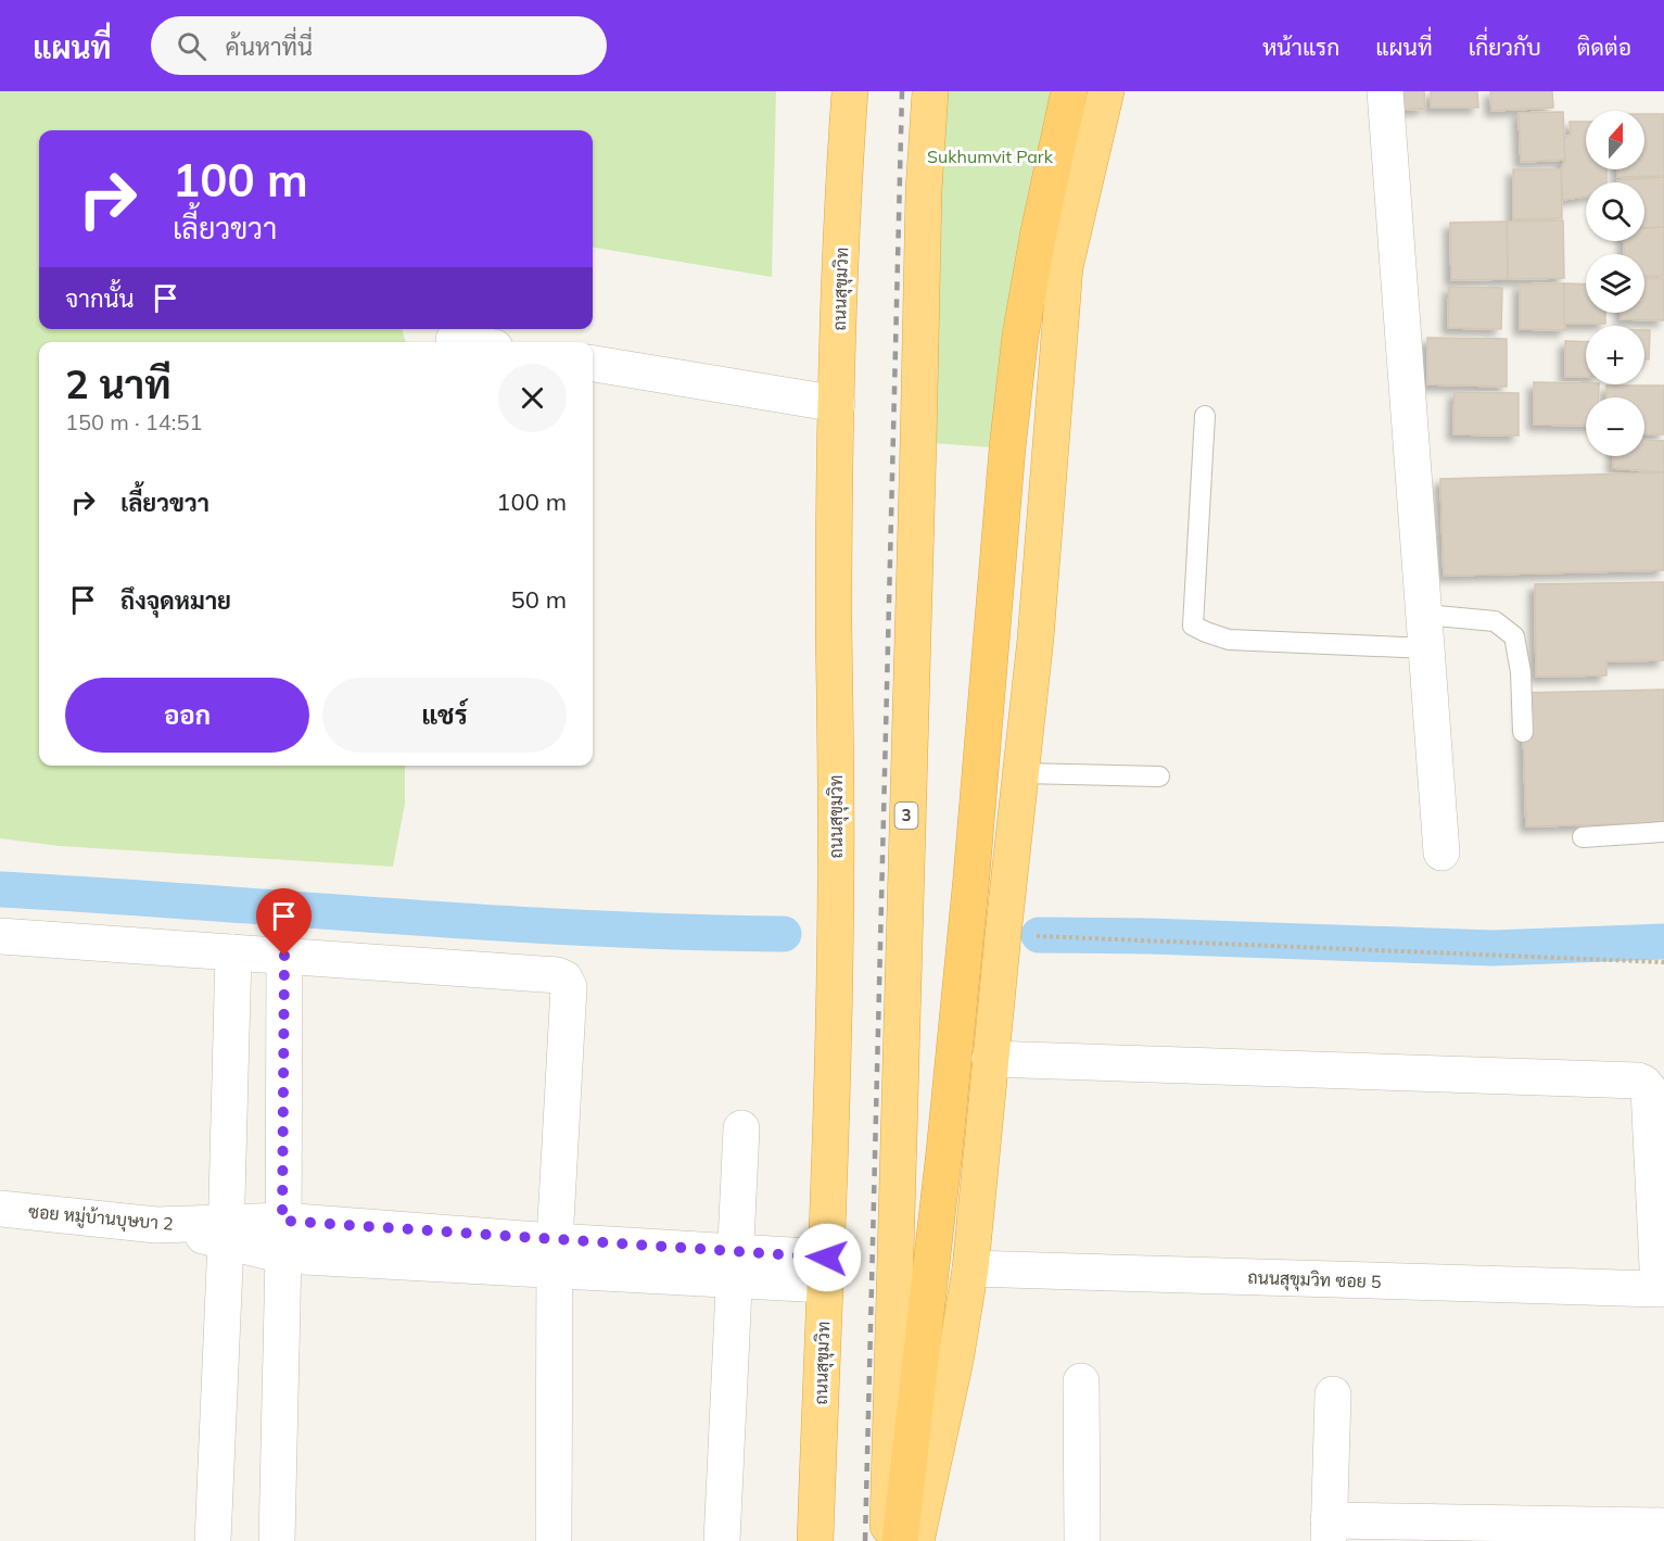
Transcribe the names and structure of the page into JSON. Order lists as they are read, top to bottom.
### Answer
{
  "streets": {
    "highway": ["ถนนสุขุมวิท", "3"],
    "street": ["ซอย หมู่บ้านบุษบา 2", "ถนนสุขุมวิท ซอย 5"]
  },
  "crossings": [
    ["ถนนสุขุมวิท", "ซอย หมู่บ้านบุษบา 2"]
  ],
  "parks": ["Sukhumvit Park"],
  "north": "top",
  "page": {
    "header": "แผนที่",
    "search": "ค้นหาที่นี่",
    "nav": [
      "หน้าแรก",
      "แผนที่",
      "เกี่ยวกับ",
      "ติดต่อ"
    ],
    "map_buttons": ["+", "−"],
    "turn": ["100 m", "เลี้ยวขวา"],
    "then": "จากนั้น",
    "heading": ["2 นาที", "150 m · 14:51"],
    "list": [
      {
        "name": "เลี้ยวขวา",
        "value": "100 m"
      },
      {
        "name": "ถึงจุดหมาย",
        "value": "50 m"
      }
    ],
    "buttons": ["ออก", "แชร์"]
  }
}
